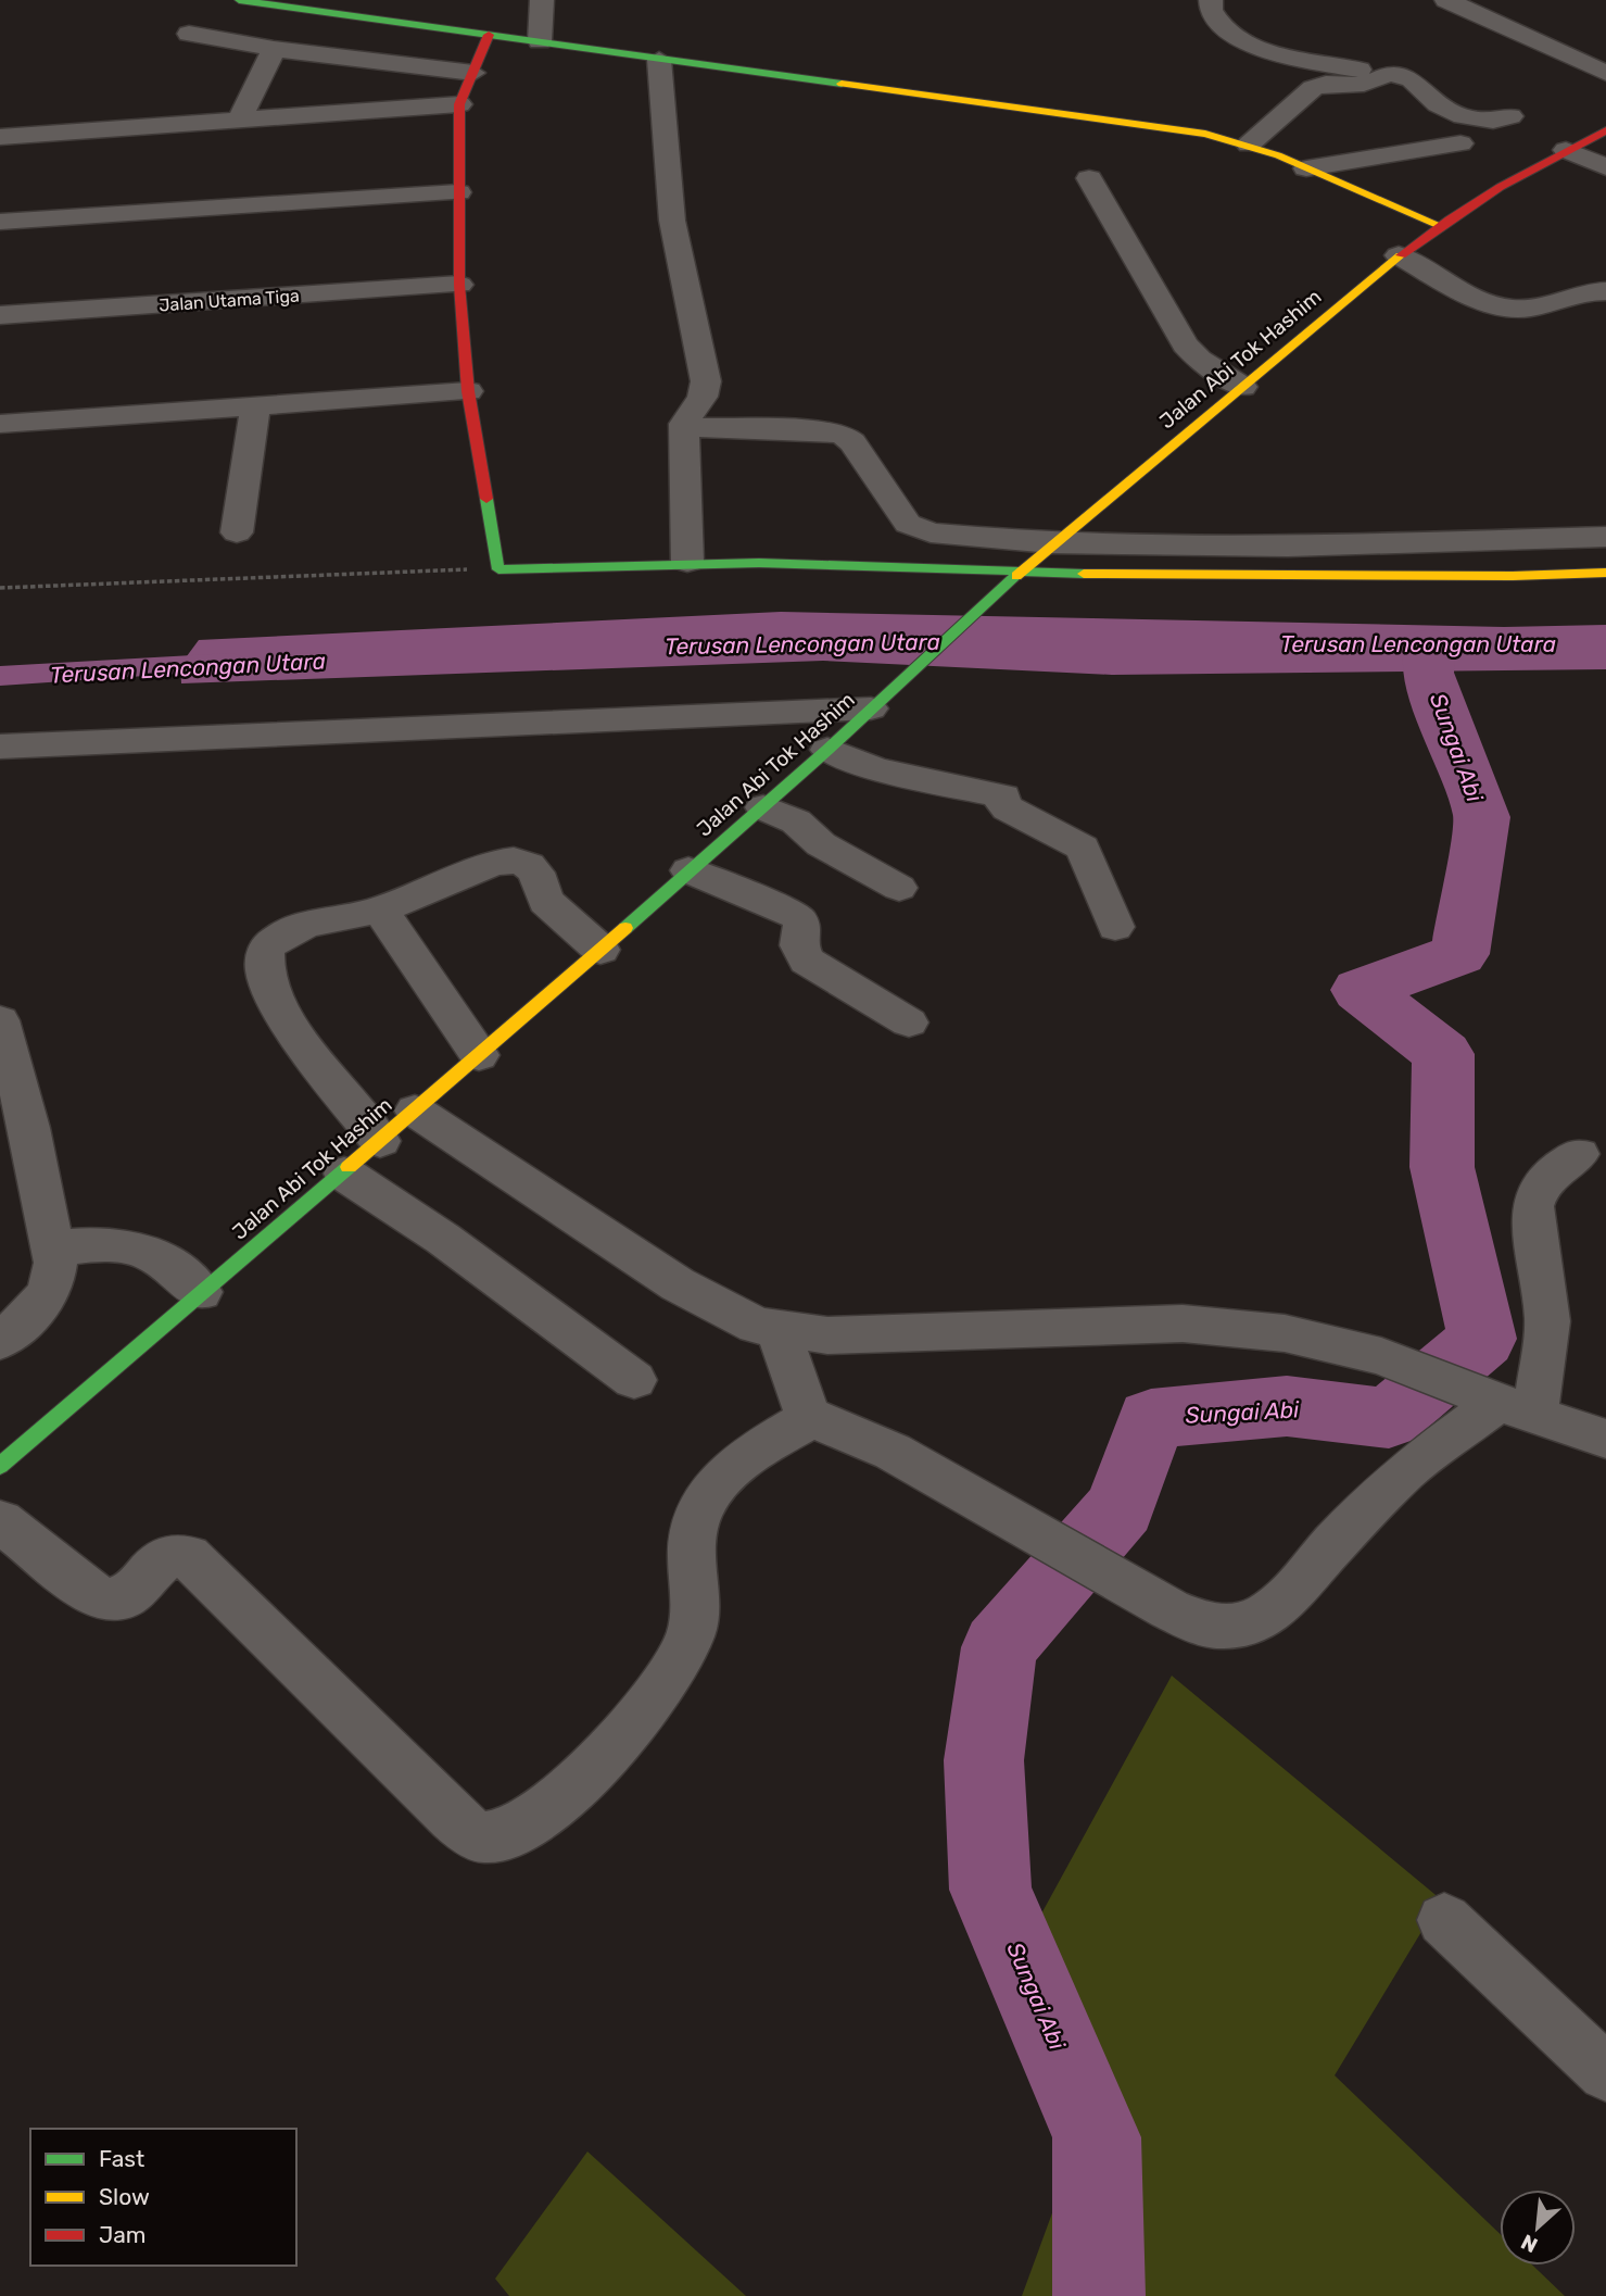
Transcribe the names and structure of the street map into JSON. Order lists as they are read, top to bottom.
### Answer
{
  "streets": {
    "street": ["Jalan Utama Tiga", "Jalan Abi Tok Hashim"]
  },
  "water": ["Terusan Lencongan Utara", "Sungai Abi"],
  "legend": ["Fast", "Slow", "Jam"],
  "north": "bottom left"
}
